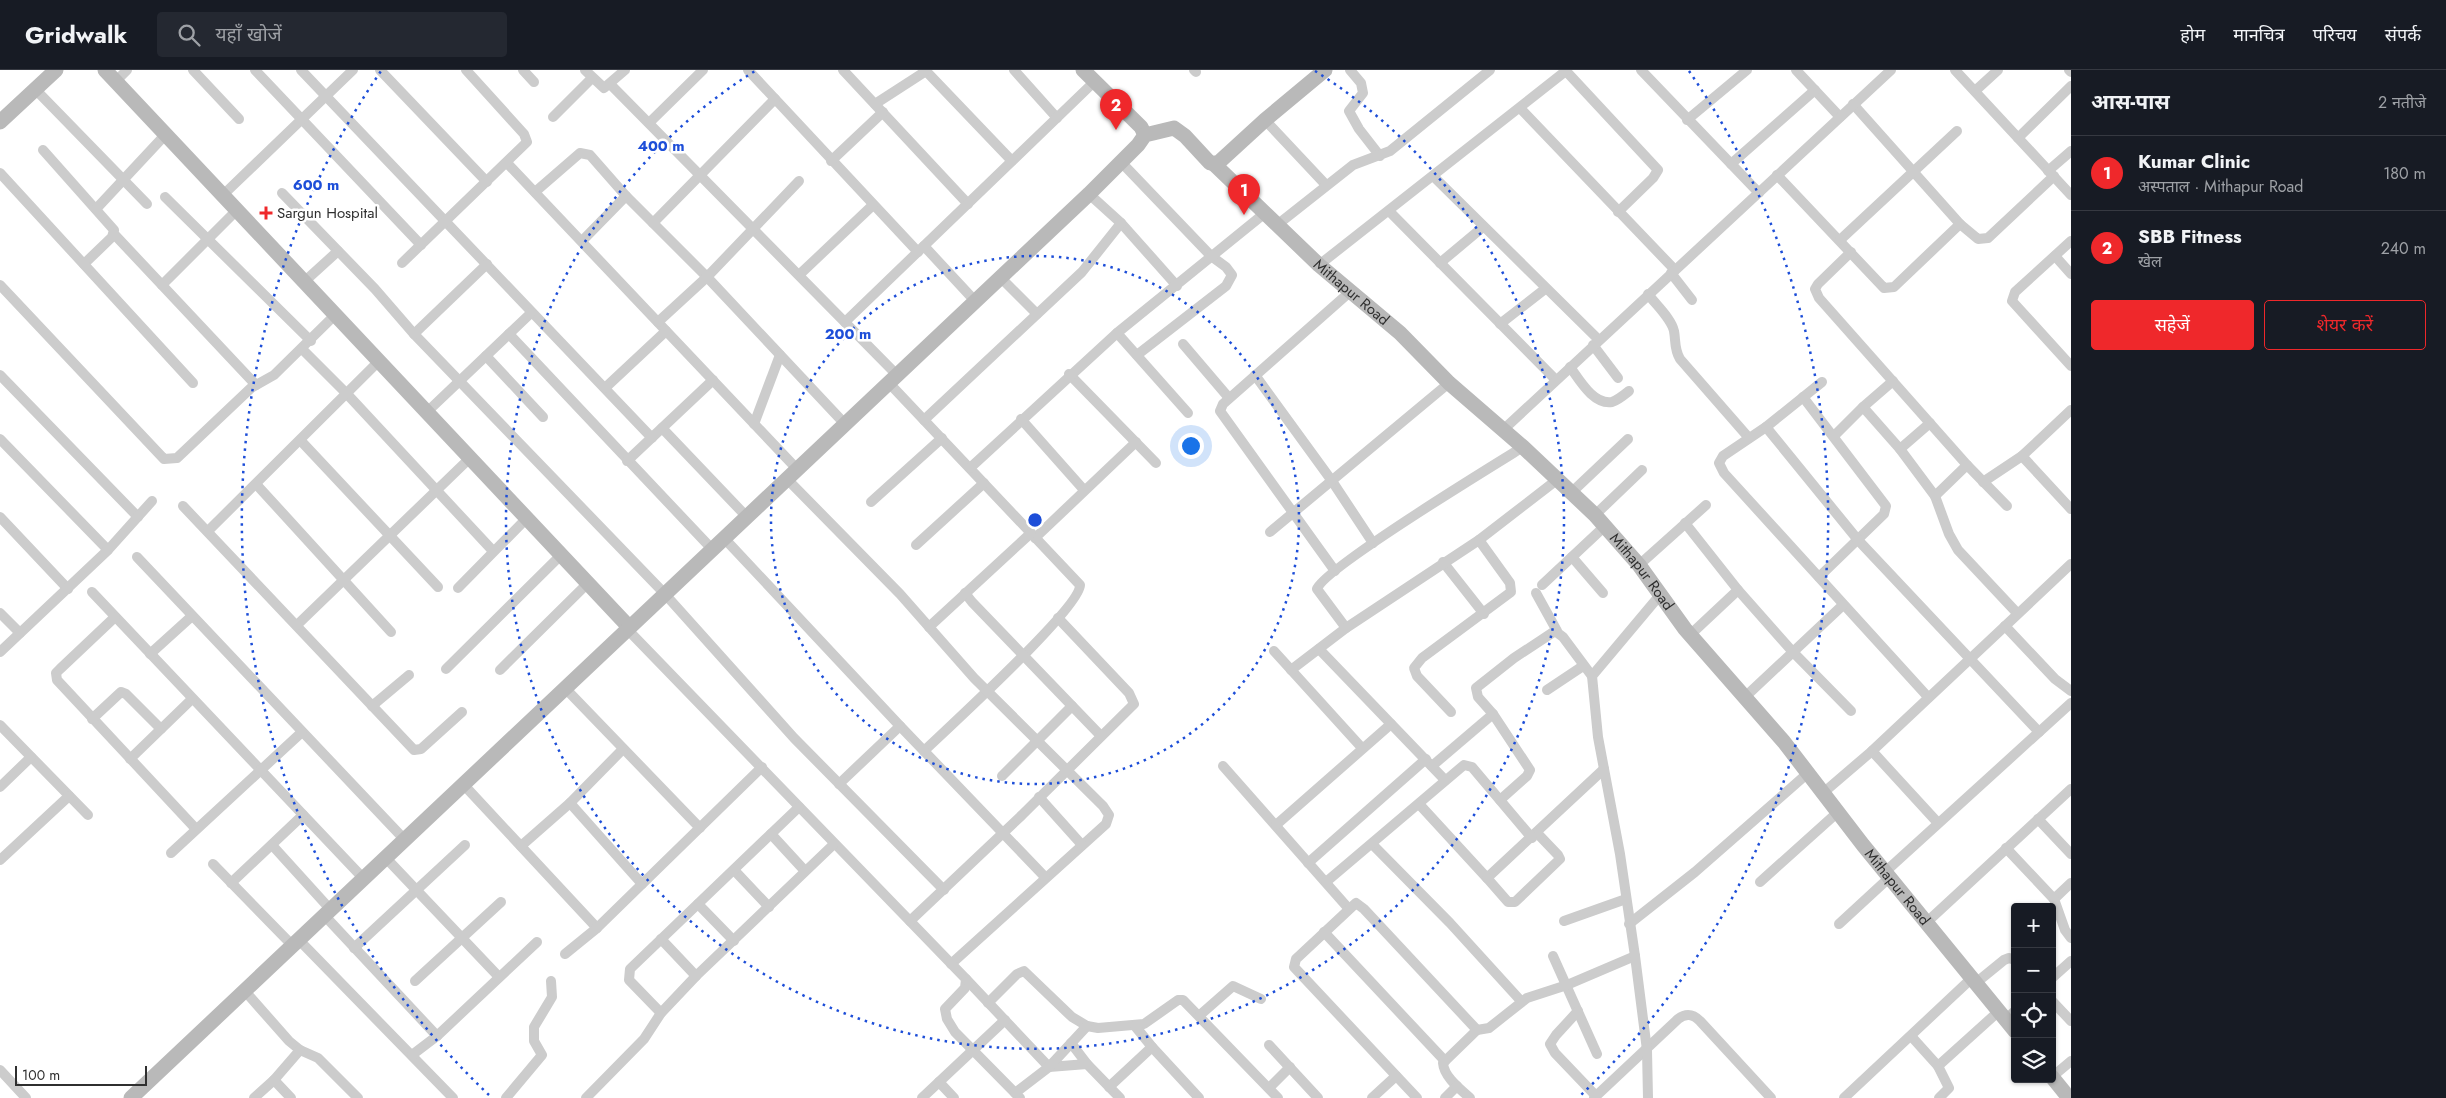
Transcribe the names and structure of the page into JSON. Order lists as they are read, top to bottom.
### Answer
{
  "streets": {
    "street": ["Mithapur Road"]
  },
  "places": {
    "health": ["Sargun Hospital"]
  },
  "scale_bar": "100 m",
  "page": {
    "header": "Gridwalk",
    "search": "यहाँ खोजें",
    "nav": [
      "होम",
      "मानचित्र",
      "परिचय",
      "संपर्क"
    ],
    "heading": ["आस-पास", "2 नतीजे"],
    "pins": ["2", "1"],
    "list": [
      {
        "mark": "1",
        "name": "Kumar Clinic",
        "note": "अस्पताल · Mithapur Road",
        "value": "180 m"
      },
      {
        "mark": "2",
        "name": "SBB Fitness",
        "note": "खेल",
        "value": "240 m"
      }
    ],
    "buttons": ["सहेजें", "शेयर करें"],
    "map_buttons": ["+", "−"],
    "scale": "100 m"
  },
  "rings": ["400 m", "600 m", "200 m"]
}
